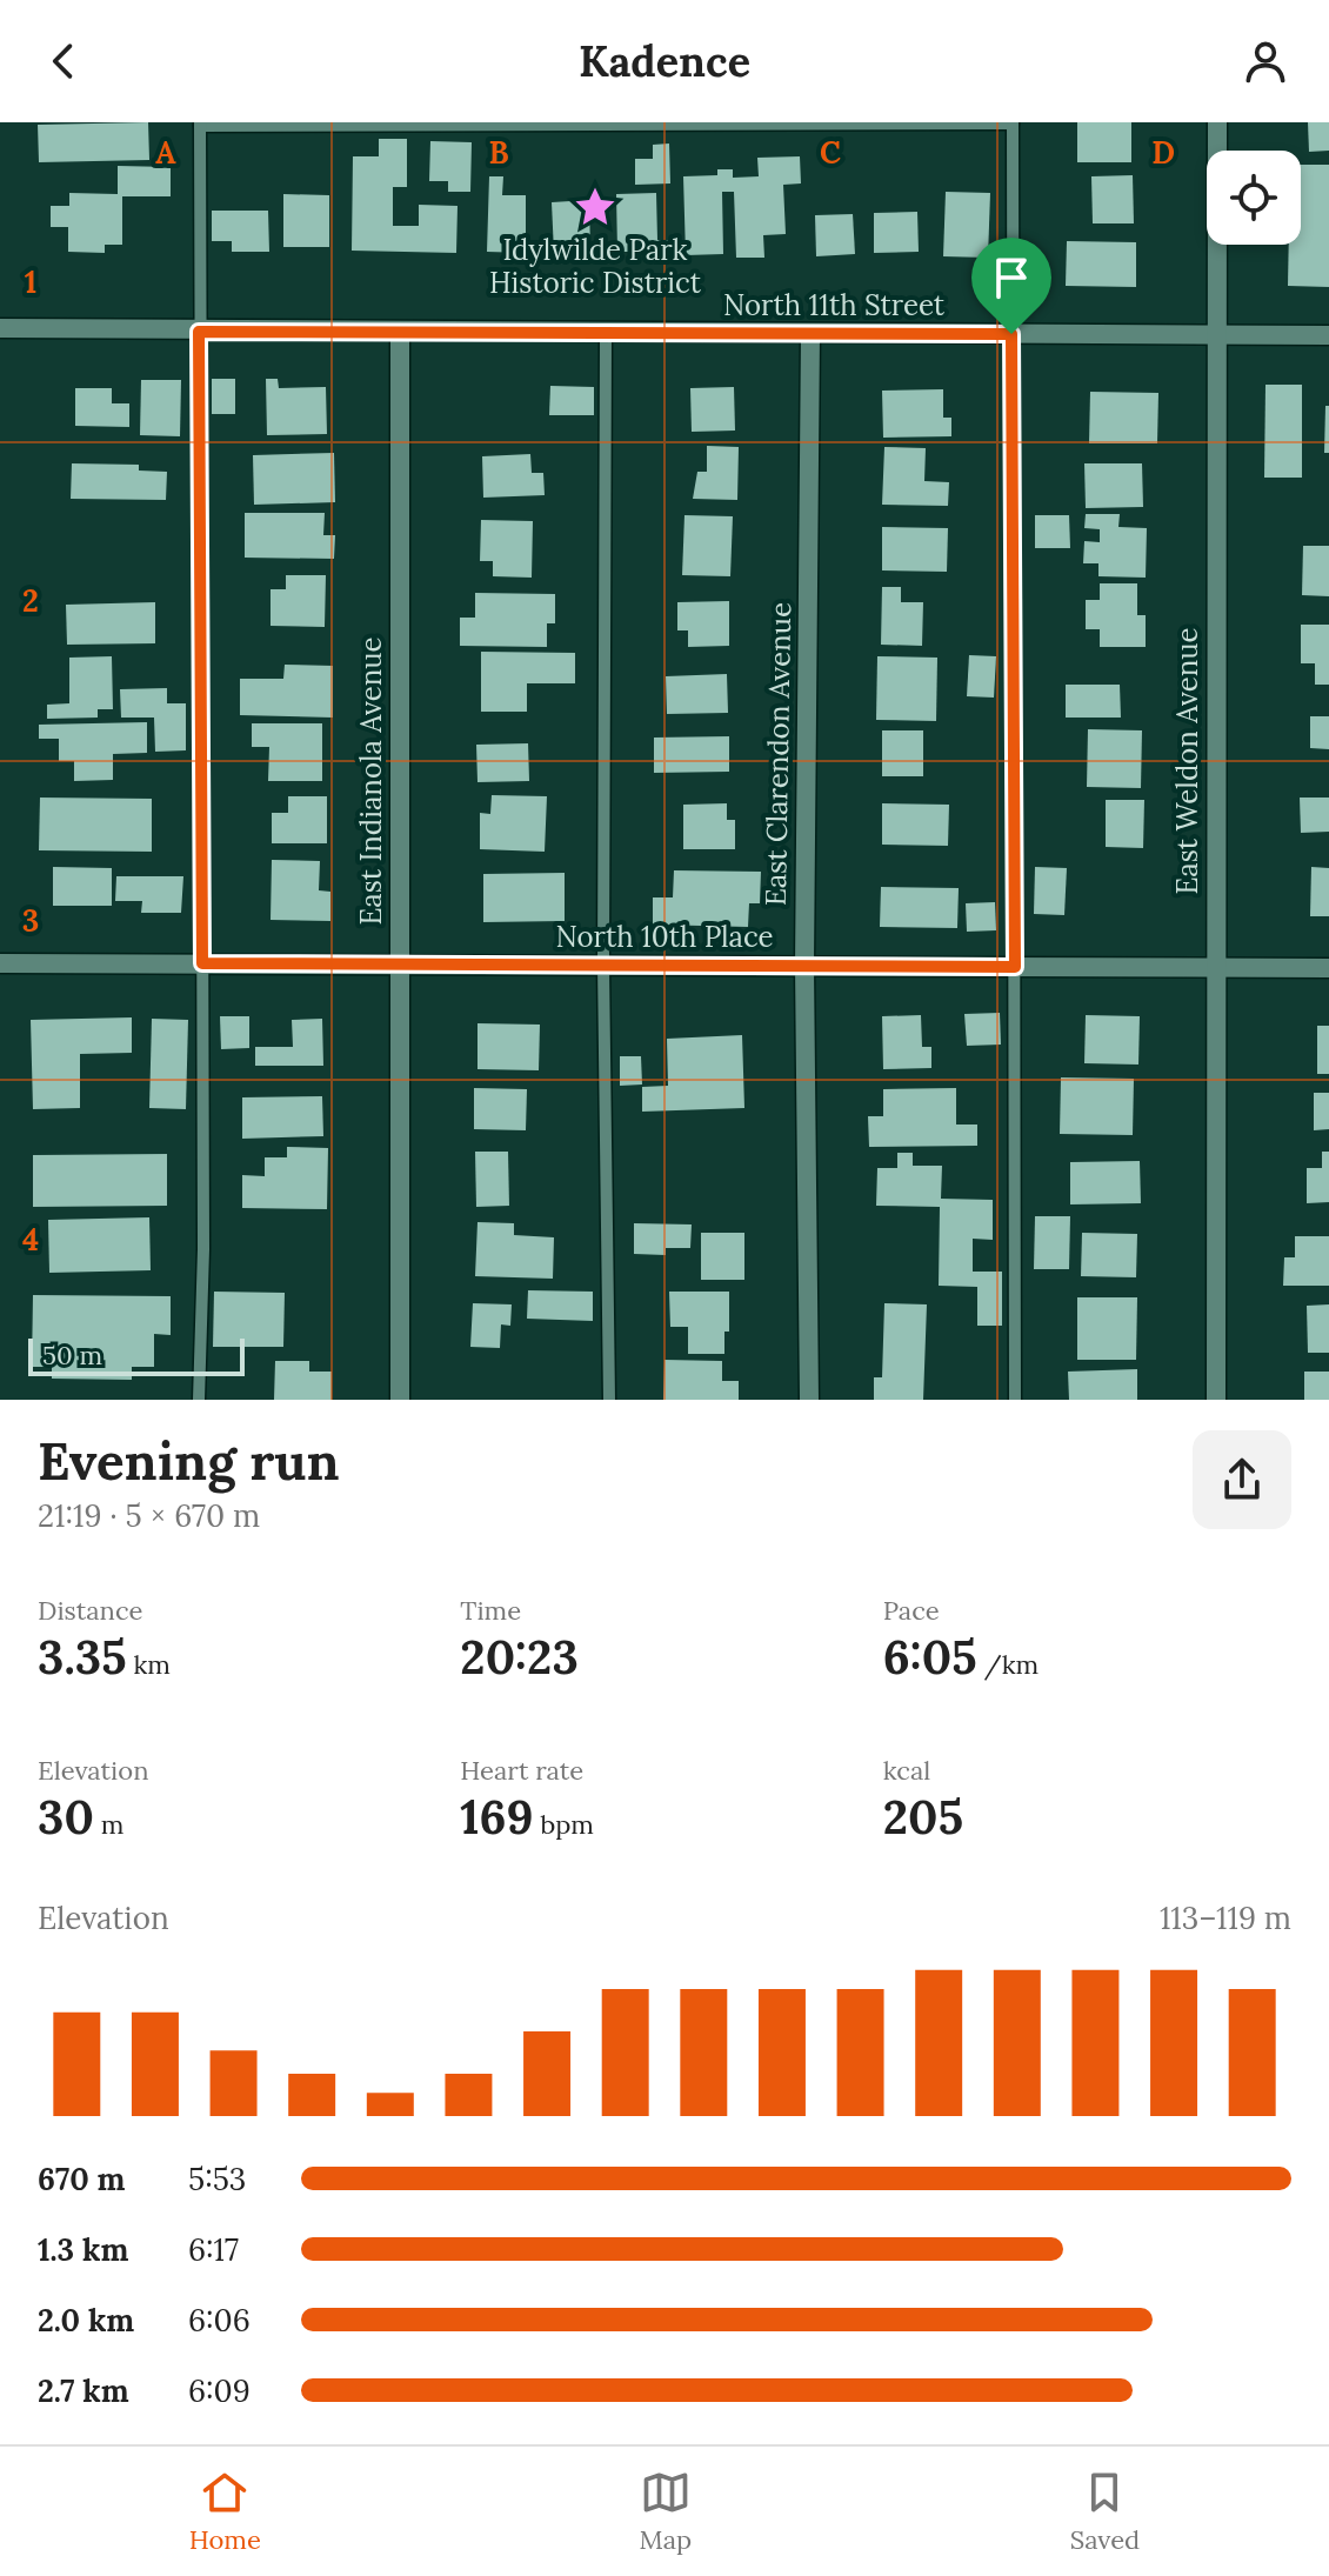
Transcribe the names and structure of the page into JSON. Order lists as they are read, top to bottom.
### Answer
{
  "streets": {
    "street": [
      "North 11th Street",
      "East Clarendon Avenue",
      "East Weldon Avenue",
      "East Indianola Avenue",
      "North 10th Place"
    ]
  },
  "crossings": [
    ["North 11th Street", "East Clarendon Avenue"],
    ["North 11th Street", "East Weldon Avenue"],
    ["North 11th Street", "East Indianola Avenue"],
    ["East Clarendon Avenue", "North 10th Place"],
    ["East Weldon Avenue", "North 10th Place"],
    ["East Indianola Avenue", "North 10th Place"]
  ],
  "places": {
    "place": ["Idylwilde Park Historic District"]
  },
  "scale_bar": "50 m",
  "page": {
    "header": "Kadence",
    "scale": "50 m",
    "heading": ["Evening run", "21:19 · 5 × 670 m"],
    "stats": [
      ["Distance", "3.35 km"],
      ["Time", "20:23"],
      ["Pace", "6:05 /km"],
      ["Elevation", "30 m"],
      ["Heart rate", "169 bpm"],
      ["kcal", "205"]
    ],
    "chart": ["Elevation", "113–119 m"],
    "list": [
      {
        "name": "670 m",
        "note": "5:53"
      },
      {
        "name": "1.3 km",
        "note": "6:17"
      },
      {
        "name": "2.0 km",
        "note": "6:06"
      },
      {
        "name": "2.7 km",
        "note": "6:09"
      }
    ],
    "tabs": ["Home", "Map", "Saved"]
  },
  "grid": {
    "columns": [
      "A",
      "B",
      "C",
      "D"
    ],
    "rows": [
      "1",
      "2",
      "3",
      "4"
    ]
  }
}
